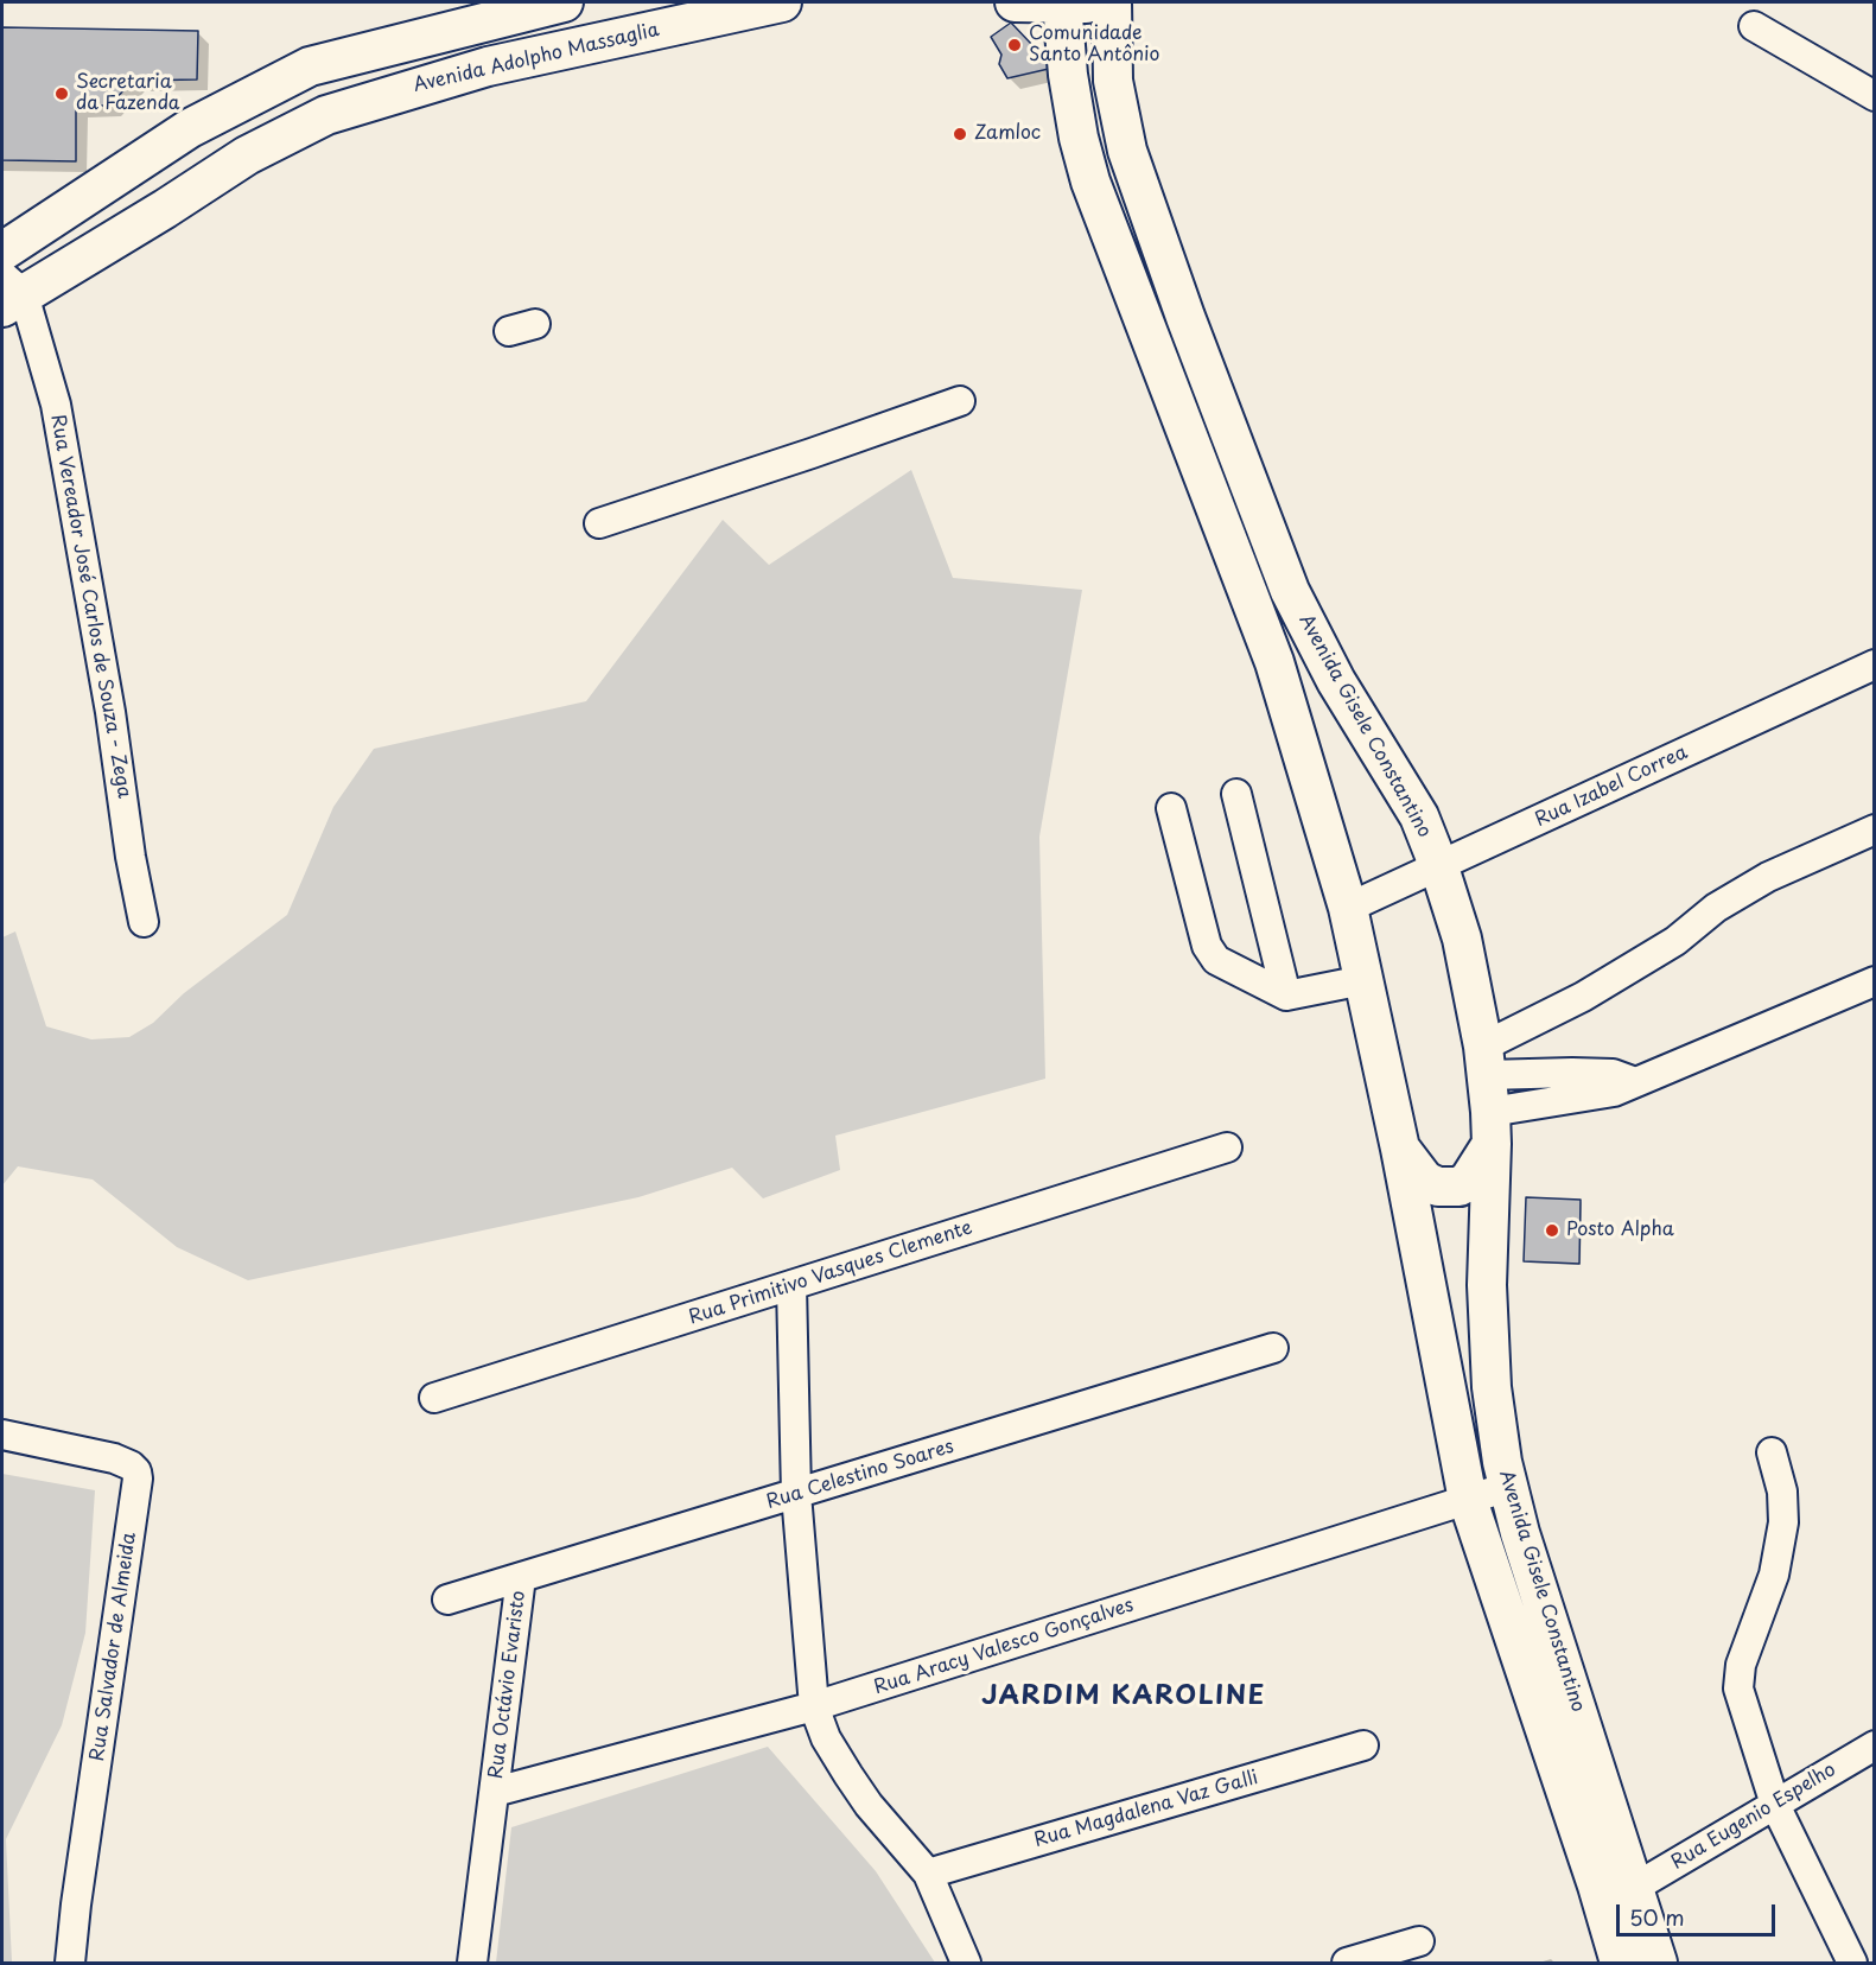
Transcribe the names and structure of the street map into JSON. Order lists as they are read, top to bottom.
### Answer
{
  "streets": {
    "main road": ["Avenida Adolpho Massaglia", "Avenida Gisele Constantino"],
    "street": [
      "Rua Vereador José Carlos de Souza - Zega",
      "Rua Izabel Correa",
      "Rua Primitivo Vasques Clemente",
      "Rua Celestino Soares",
      "Rua Salvador de Almeida",
      "Rua Aracy Valesco Gonçalves",
      "Rua Octávio Evaristo",
      "Rua Magdalena Vaz Galli",
      "Rua Eugenio Espelho"
    ]
  },
  "crossings": [
    ["Avenida Adolpho Massaglia", "Rua Vereador José Carlos de Souza - Zega"],
    ["Avenida Gisele Constantino", "Rua Izabel Correa"],
    ["Avenida Gisele Constantino", "Rua Aracy Valesco Gonçalves"],
    ["Avenida Gisele Constantino", "Rua Eugenio Espelho"],
    ["Rua Celestino Soares", "Rua Octávio Evaristo"],
    ["Rua Aracy Valesco Gonçalves", "Rua Octávio Evaristo"]
  ],
  "districts": ["JARDIM KAROLINE"],
  "places": [
    "Comunidade Santo Antônio",
    "Secretaria da Fazenda",
    "Zamloc",
    "Posto Alpha"
  ],
  "scale_bar": "50 m"
}
